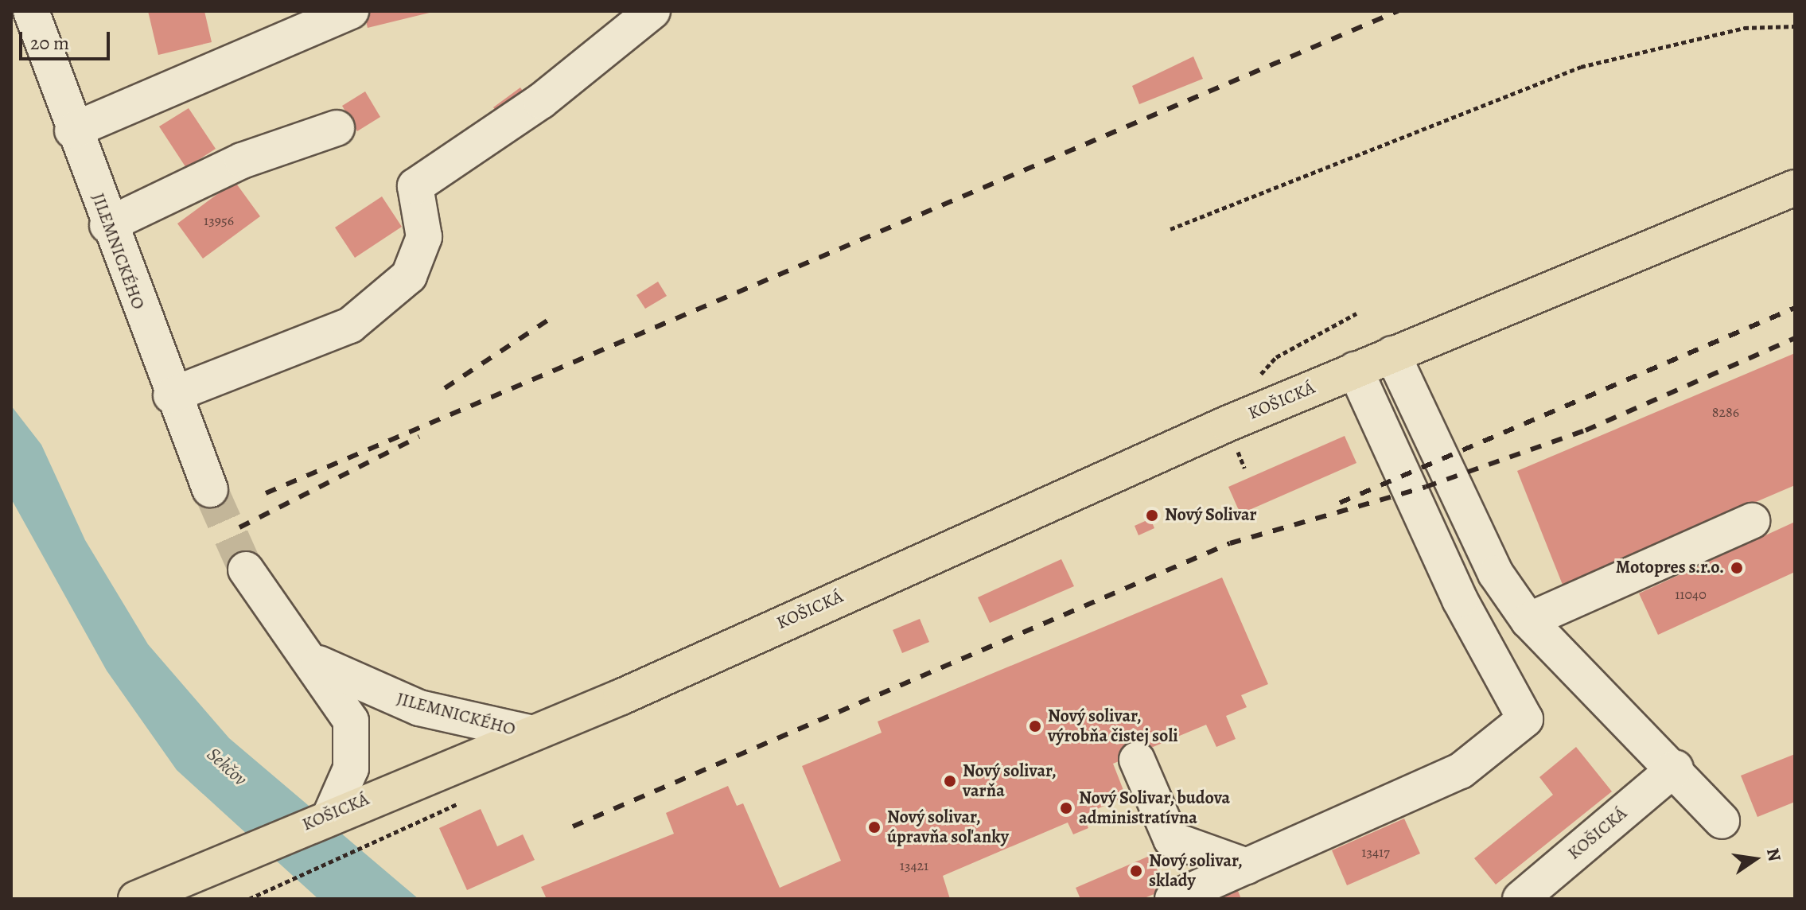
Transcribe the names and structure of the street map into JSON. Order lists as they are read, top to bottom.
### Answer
{
  "streets": {
    "main road": ["KOŠICKÁ"],
    "street": ["JILEMNICKÉHO"]
  },
  "crossings": [
    ["JILEMNICKÉHO", "KOŠICKÁ"]
  ],
  "water": ["Sekčov"],
  "places": [
    "Nový Solivar",
    "Motopres s.r.o.",
    "Nový solivar, výrobňa čistej soli",
    "Nový solivar, varňa",
    "Nový Solivar, budova administratívna",
    "Nový solivar, úpravňa soľanky",
    "Nový solivar, sklady"
  ],
  "house_numbers": [
    "13956",
    "8286",
    "11040",
    "13417",
    "13421"
  ],
  "scale_bar": "20 m",
  "north": "right"
}
